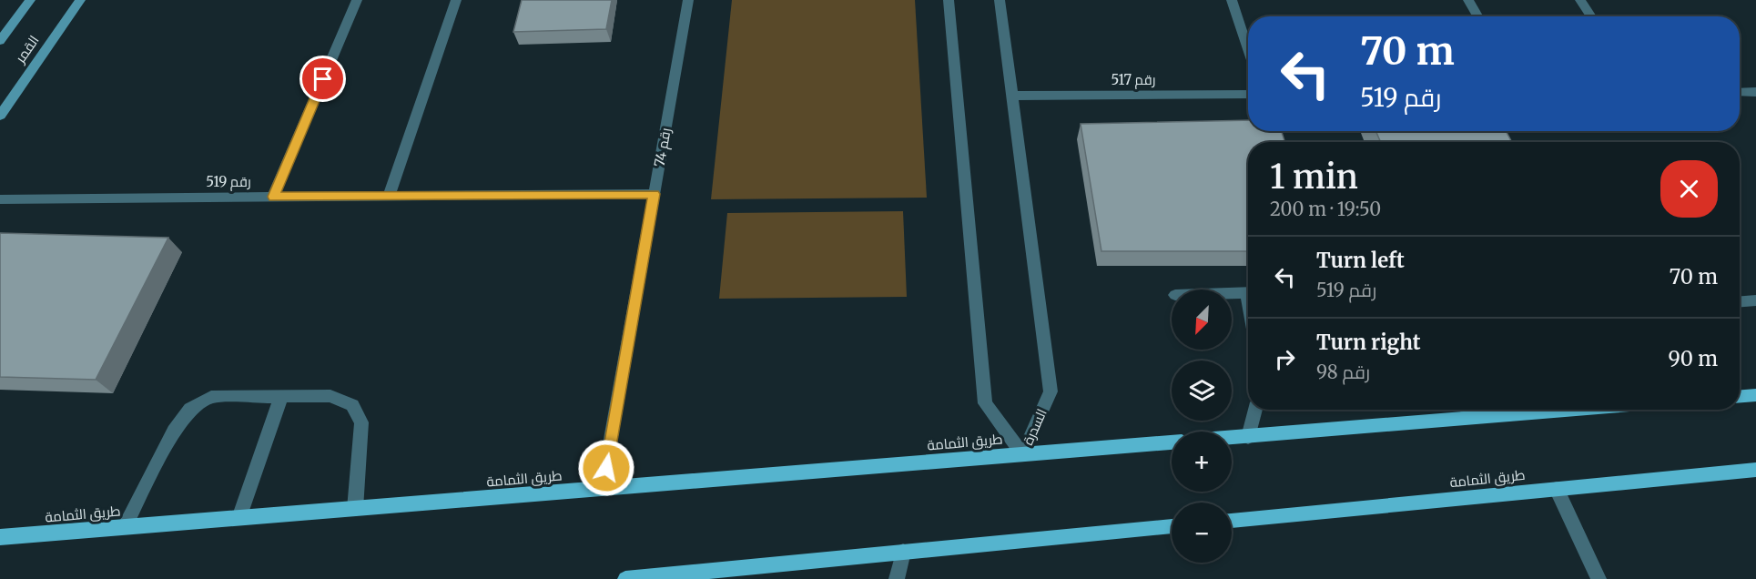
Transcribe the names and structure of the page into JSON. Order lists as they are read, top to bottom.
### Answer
{
  "streets": {
    "main road": ["طريق الثمامة"],
    "street": [
      "القمر",
      "رقم 517",
      "رقم 74",
      "رقم 519",
      "السدرة"
    ]
  },
  "crossings": [
    ["رقم 517", "السدرة"],
    ["رقم 74", "رقم 519"],
    ["رقم 74", "طريق الثمامة"],
    ["السدرة", "طريق الثمامة"]
  ],
  "north": "bottom left",
  "page": {
    "turn": ["70 m", "رقم 519"],
    "heading": ["1 min", "200 m · 19:50"],
    "list": [
      {
        "name": "Turn left",
        "note": "رقم 519",
        "value": "70 m"
      },
      {
        "name": "Turn right",
        "note": "رقم 98",
        "value": "90 m"
      }
    ],
    "map_buttons": ["+", "−"]
  }
}
